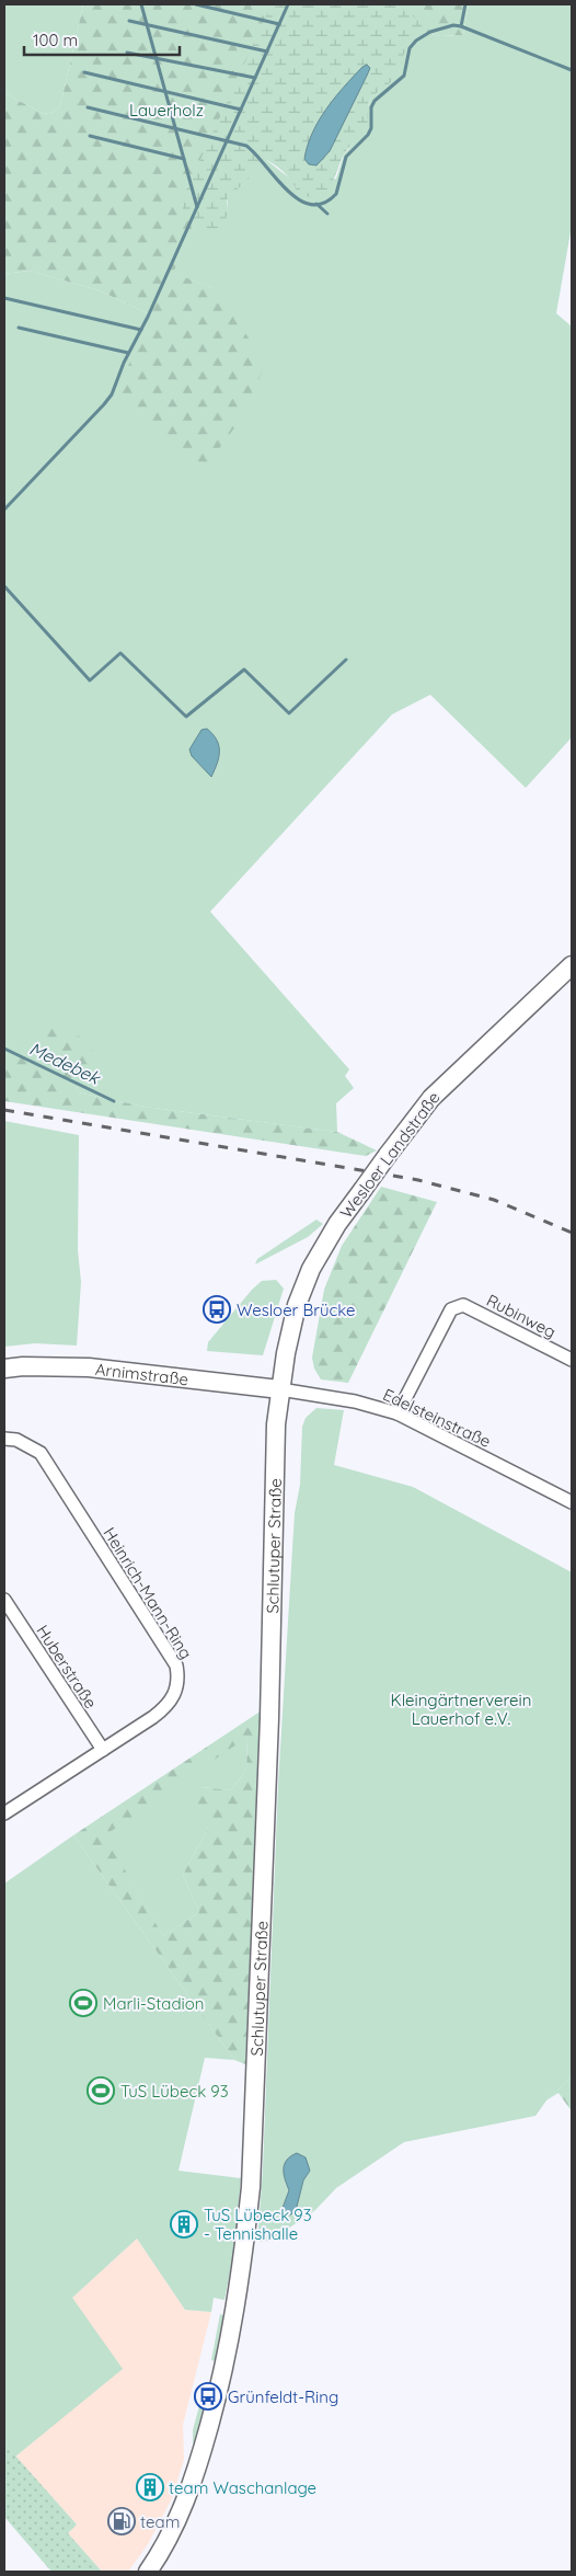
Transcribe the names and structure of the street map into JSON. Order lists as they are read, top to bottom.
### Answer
{
  "streets": {
    "main road": ["Wesloer Landstraße", "Arnimstraße", "Schlutuper Straße"],
    "street": [
      "Rubinweg",
      "Edelsteinstraße",
      "Heinrich-Mann-Ring",
      "Huberstraße"
    ]
  },
  "crossings": [
    ["Wesloer Landstraße", "Arnimstraße"],
    ["Wesloer Landstraße", "Edelsteinstraße"],
    ["Wesloer Landstraße", "Schlutuper Straße"],
    ["Rubinweg", "Edelsteinstraße"],
    ["Arnimstraße", "Edelsteinstraße"],
    ["Arnimstraße", "Schlutuper Straße"],
    ["Edelsteinstraße", "Schlutuper Straße"],
    ["Heinrich-Mann-Ring", "Huberstraße"]
  ],
  "water": ["Medebek"],
  "parks": ["Lauerholz", "Kleingärtnerverein Lauerhof e.V."],
  "places": {
    "bus stop": ["Wesloer Brücke", "Grünfeldt-Ring"],
    "sports": ["Marli-Stadion", "TuS Lübeck 93"],
    "building": ["TuS Lübeck 93 - Tennishalle", "team Waschanlage"],
    "fuel station": ["team"]
  },
  "scale_bar": "100 m"
}
